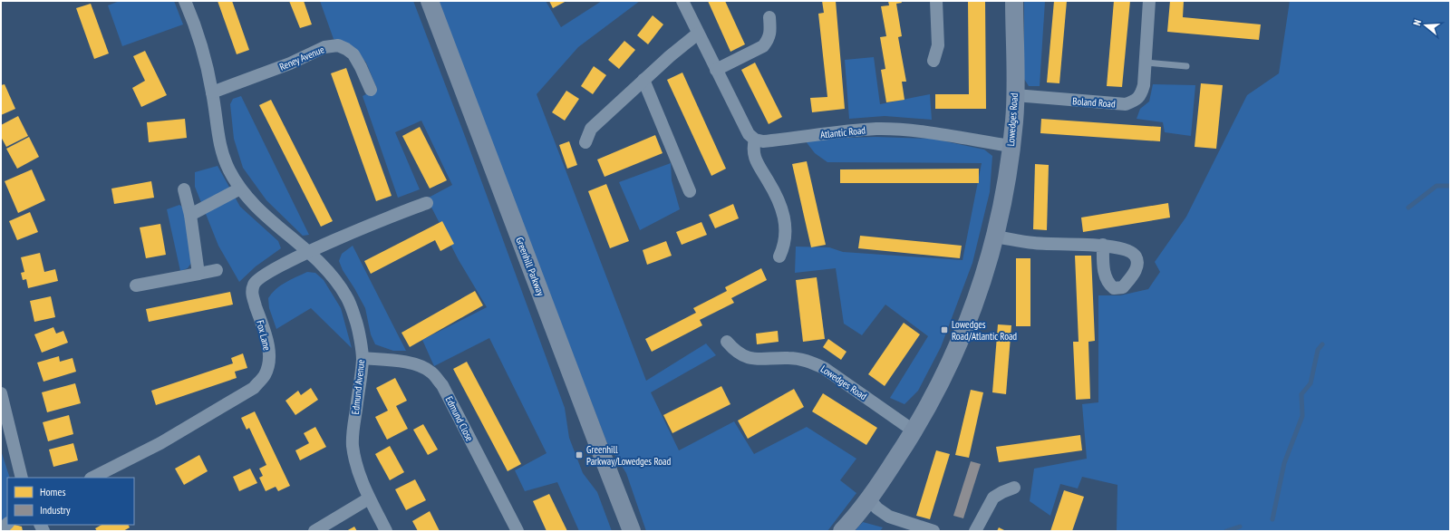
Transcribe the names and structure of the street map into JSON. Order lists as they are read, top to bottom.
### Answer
{
  "streets": {
    "street": [
      "Reney Avenue",
      "Boland Road",
      "Lowedges Road",
      "Atlantic Road",
      "Greenhill Parkway",
      "Fox Lane",
      "Edmund Avenue",
      "Edmund Close"
    ]
  },
  "crossings": [
    ["Boland Road", "Lowedges Road"],
    ["Lowedges Road", "Atlantic Road"],
    ["Fox Lane", "Edmund Avenue"],
    ["Edmund Avenue", "Edmund Close"]
  ],
  "places": {
    "transit": ["Lowedges Road/Atlantic Road", "Greenhill Parkway/Lowedges Road"]
  },
  "legend": ["Homes", "Industry"],
  "north": "left"
}
